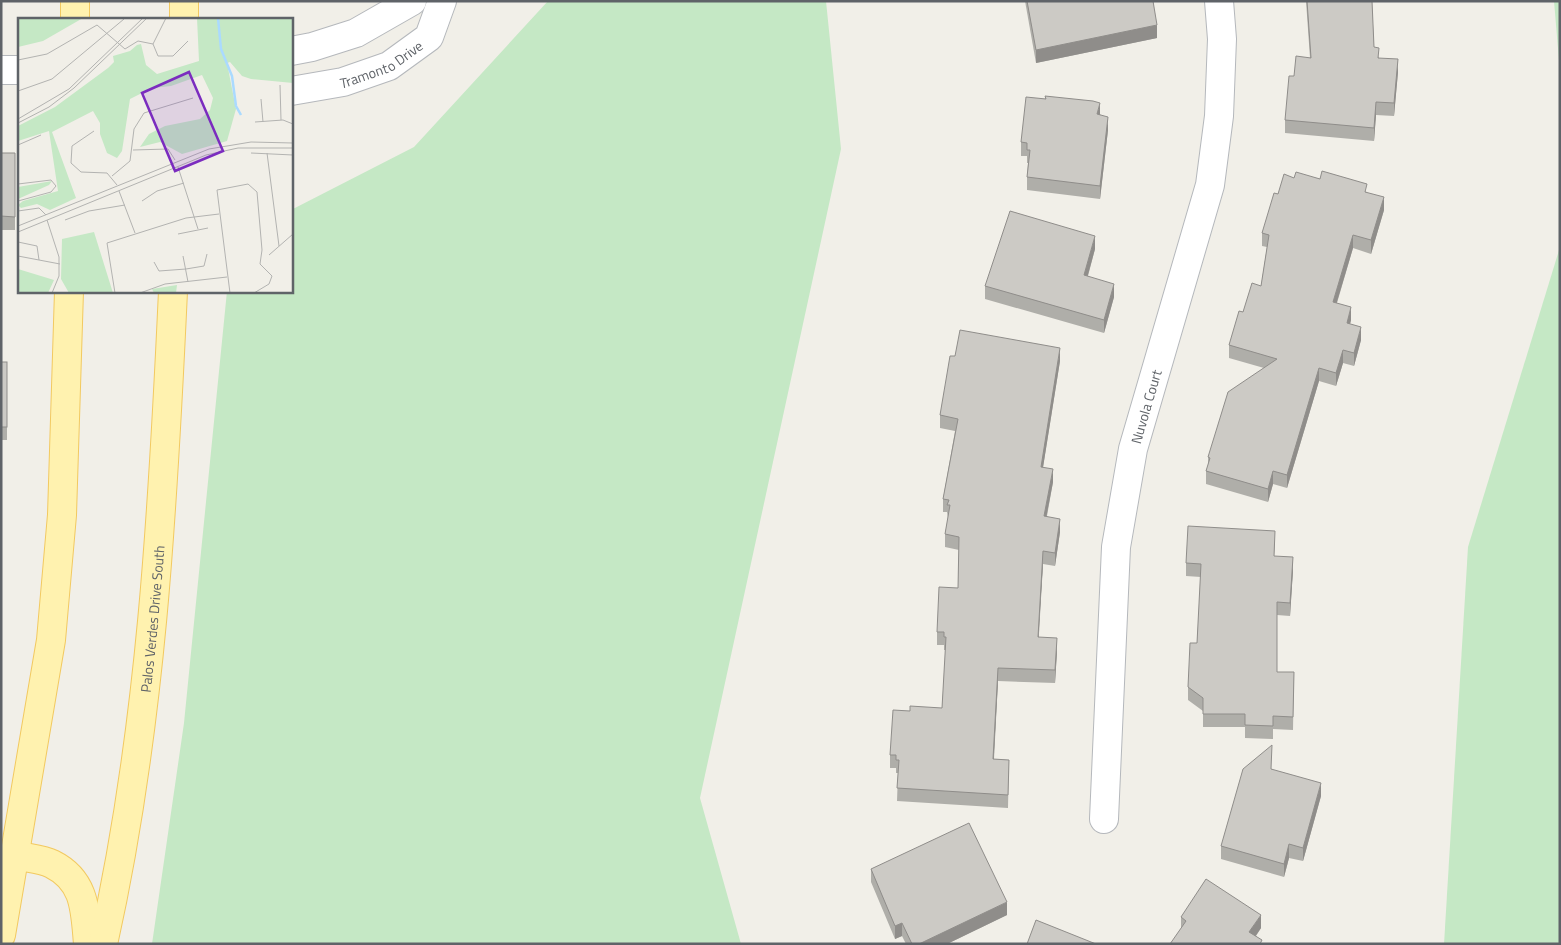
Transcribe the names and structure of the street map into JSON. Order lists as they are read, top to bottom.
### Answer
{
  "streets": {
    "main road": ["Palos Verdes Drive South"],
    "street": ["Tramonto Drive", "Nuvola Court"]
  }
}
